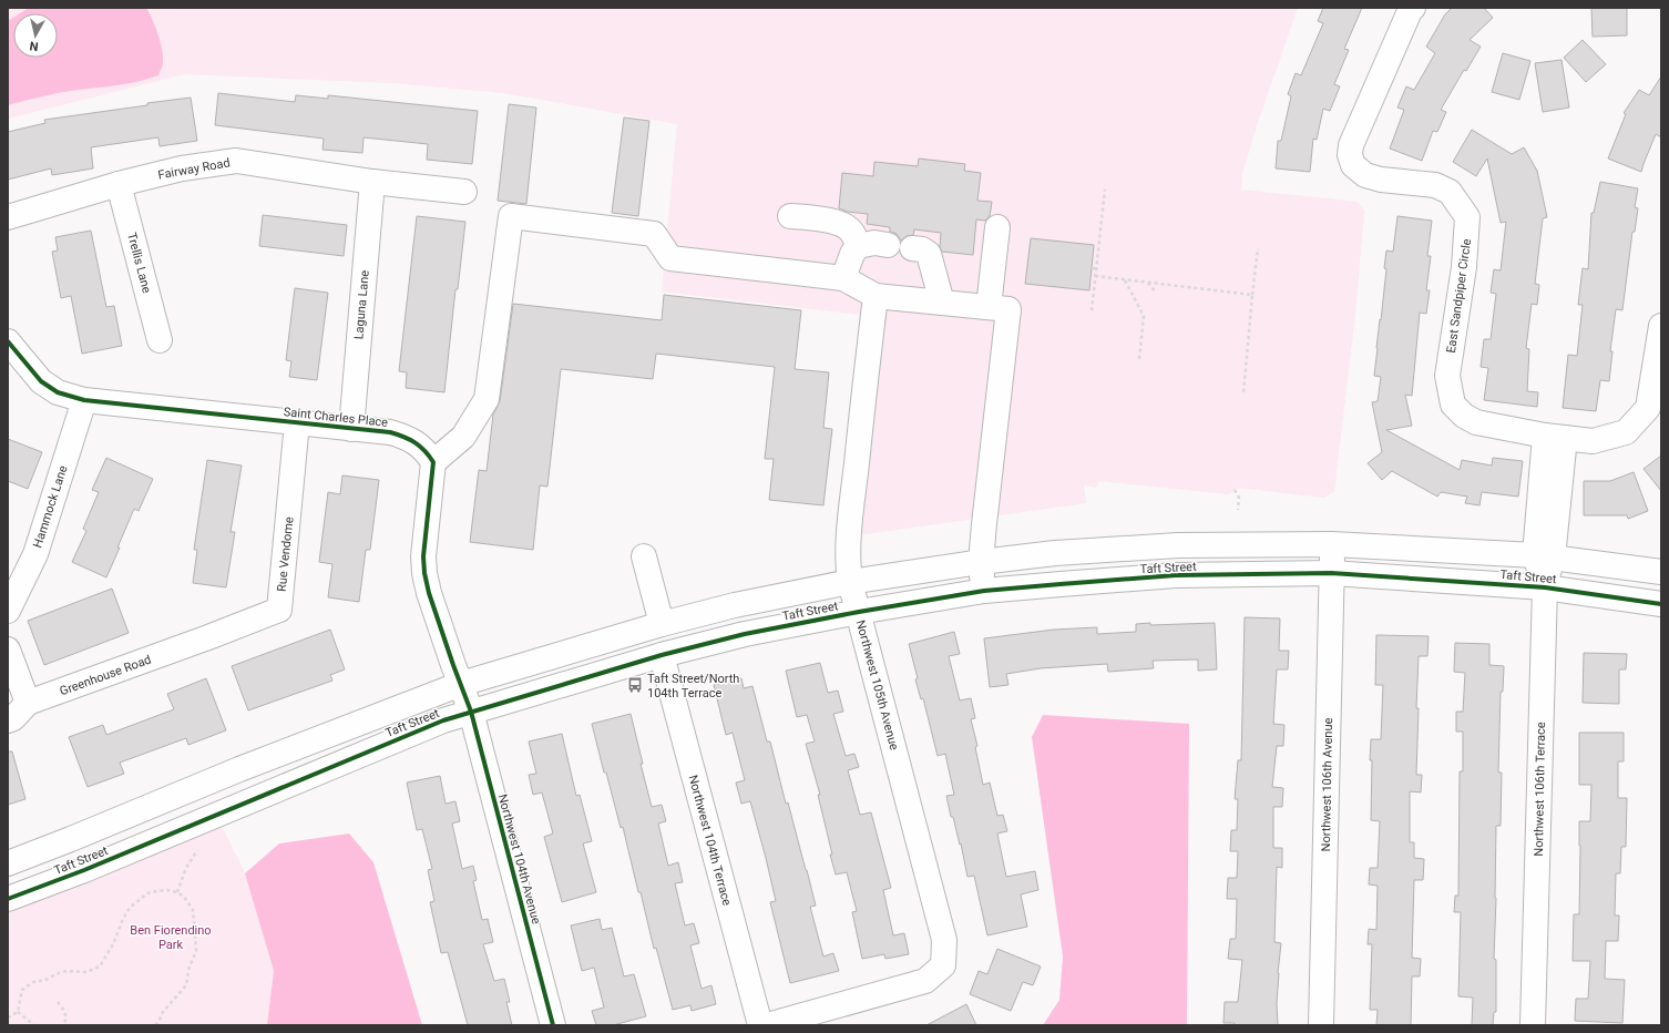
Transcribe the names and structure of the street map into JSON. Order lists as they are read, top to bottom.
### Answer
{
  "streets": {
    "street": [
      "Fairway Road",
      "Trellis Lane",
      "East Sandpiper Circle",
      "Laguna Lane",
      "Saint Charles Place",
      "Hammock Lane",
      "Rue Vendome",
      "Taft Street",
      "Greenhouse Road",
      "Northwest 105th Avenue",
      "Northwest 106th Avenue",
      "Northwest 106th Terrace",
      "Northwest 104th Terrace",
      "Northwest 104th Avenue"
    ]
  },
  "crossings": [
    ["Fairway Road", "Trellis Lane"],
    ["Fairway Road", "Laguna Lane"],
    ["Laguna Lane", "Saint Charles Place"],
    ["Saint Charles Place", "Hammock Lane"],
    ["Saint Charles Place", "Rue Vendome"],
    ["Rue Vendome", "Greenhouse Road"],
    ["Taft Street", "Northwest 105th Avenue"],
    ["Taft Street", "Northwest 106th Avenue"],
    ["Taft Street", "Northwest 106th Terrace"],
    ["Taft Street", "Northwest 104th Terrace"],
    ["Taft Street", "Northwest 104th Avenue"]
  ],
  "parks": ["Ben Fiorendino Park"],
  "places": {
    "bus stop": ["Taft Street/North 104th Terrace"]
  },
  "north": "bottom"
}
